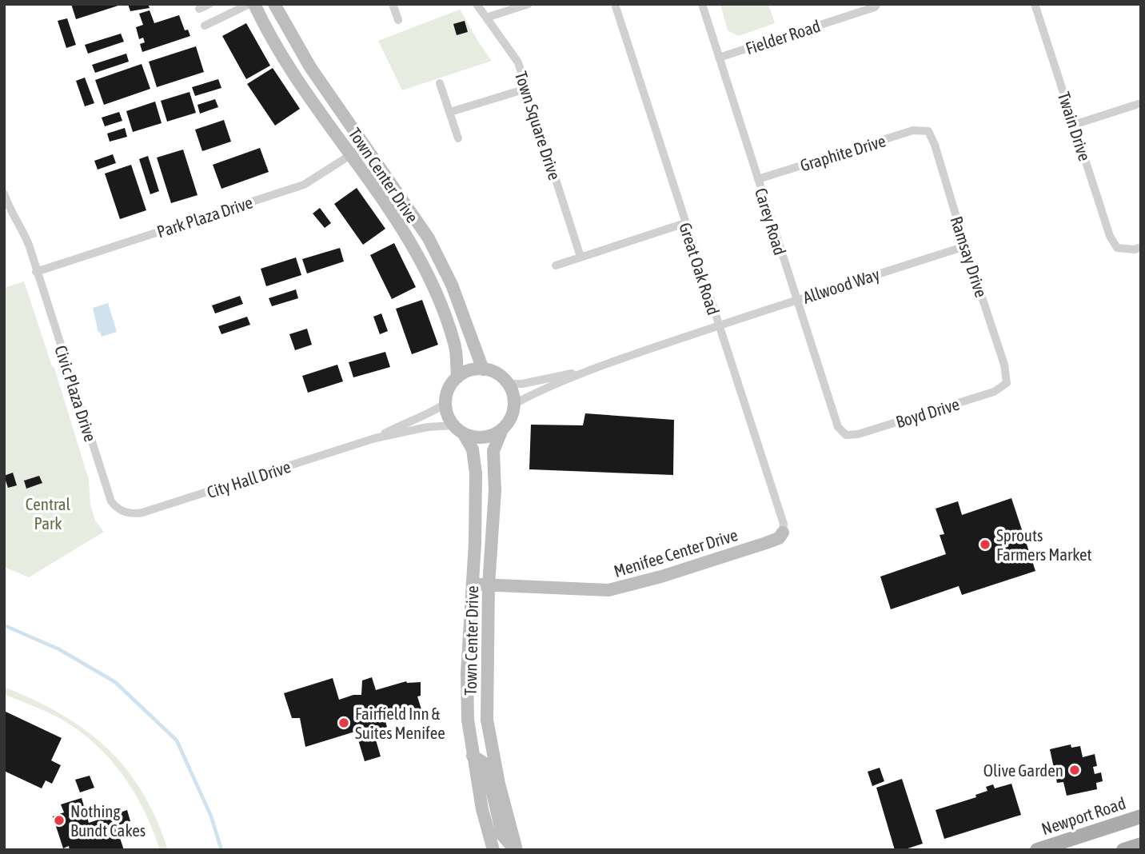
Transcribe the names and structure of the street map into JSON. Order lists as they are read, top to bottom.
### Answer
{
  "streets": {
    "main road": ["Newport Road"],
    "street": [
      "Fielder Road",
      "Town Square Drive",
      "Twain Drive",
      "Graphite Drive",
      "Town Center Drive",
      "Park Plaza Drive",
      "Carey Road",
      "Ramsay Drive",
      "Great Oak Road",
      "Allwood Way",
      "Civic Plaza Drive",
      "Boyd Drive",
      "City Hall Drive",
      "Menifee Center Drive"
    ]
  },
  "crossings": [
    ["Fielder Road", "Carey Road"],
    ["Graphite Drive", "Carey Road"],
    ["Graphite Drive", "Ramsay Drive"],
    ["Town Center Drive", "Park Plaza Drive"],
    ["Town Center Drive", "City Hall Drive"],
    ["Town Center Drive", "Menifee Center Drive"],
    ["Park Plaza Drive", "Civic Plaza Drive"],
    ["Carey Road", "Allwood Way"],
    ["Carey Road", "Boyd Drive"],
    ["Ramsay Drive", "Allwood Way"],
    ["Ramsay Drive", "Boyd Drive"],
    ["Great Oak Road", "Allwood Way"],
    ["Great Oak Road", "Menifee Center Drive"],
    ["Civic Plaza Drive", "City Hall Drive"]
  ],
  "parks": ["Central Park"],
  "places": [
    "Sprouts Farmers Market",
    "Fairfield Inn & Suites Menifee",
    "Olive Garden",
    "Nothing Bundt Cakes"
  ]
}
